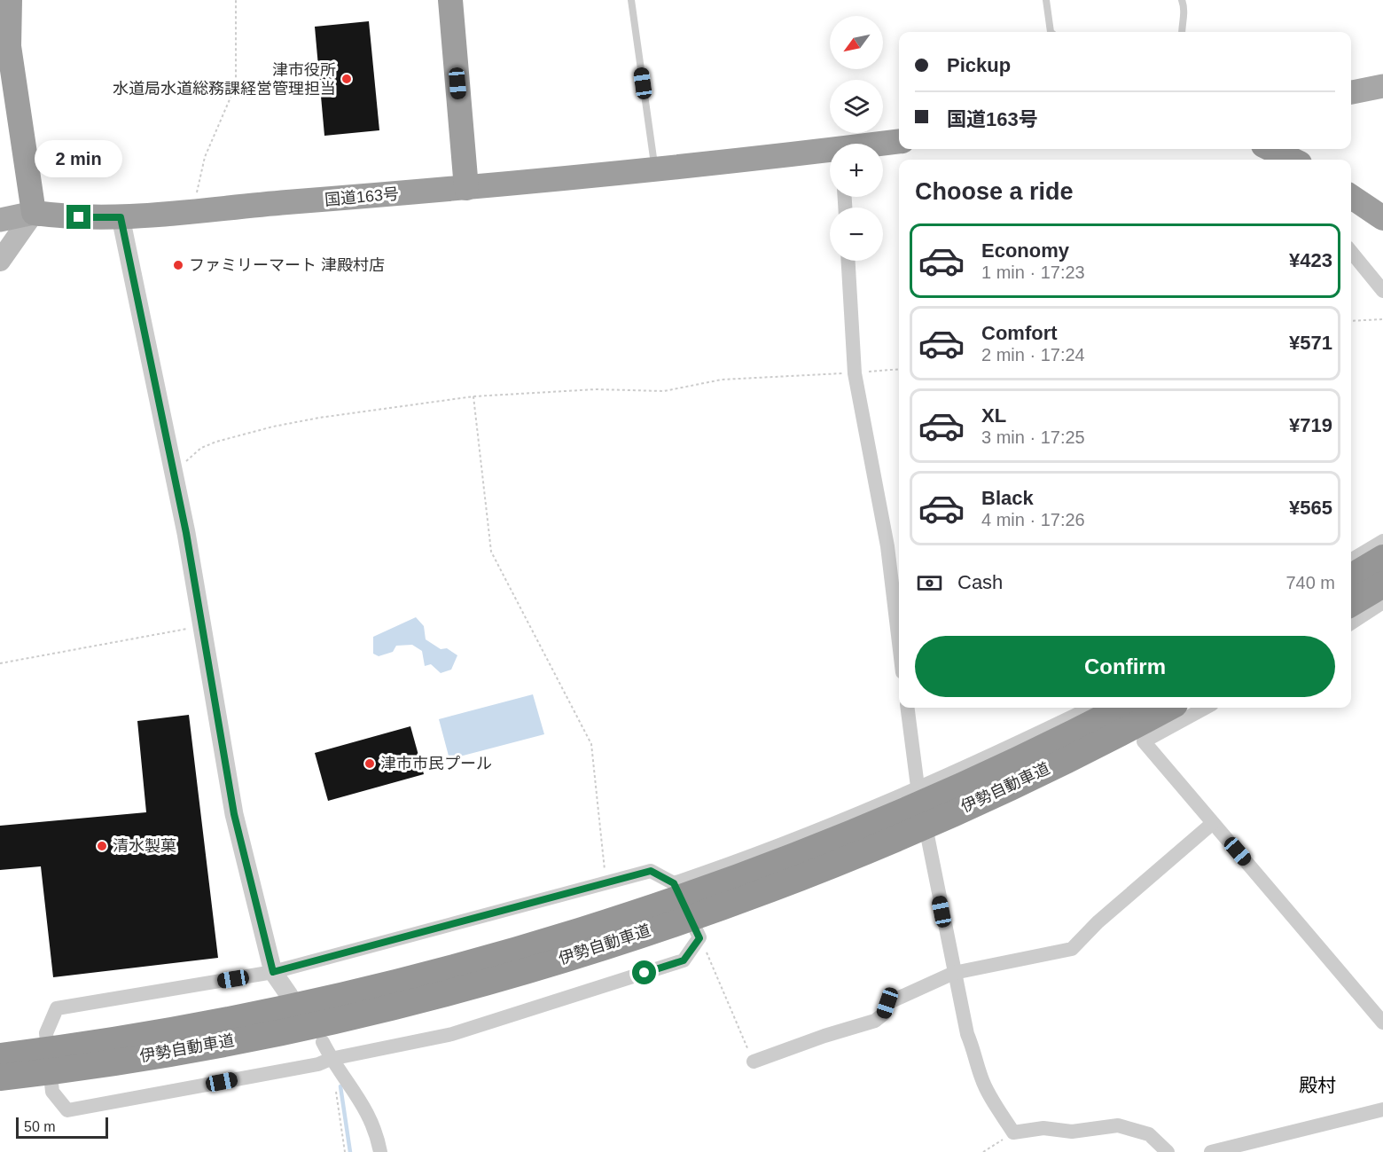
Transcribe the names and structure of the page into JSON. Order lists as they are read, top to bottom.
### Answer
{
  "streets": {
    "highway": ["国道163号", "伊勢自動車道"]
  },
  "districts": ["殿村"],
  "places": [
    "津市役所 水道局水道総務課経営管理担当",
    "ファミリーマート 津殿村店",
    "津市市民プール",
    "清水製菓"
  ],
  "scale_bar": "50 m",
  "north": "bottom left",
  "page": {
    "map_buttons": ["+", "−"],
    "banner": ["Pickup", "国道163号"],
    "bubble": "2 min",
    "heading": "Choose a ride",
    "list": [
      {
        "name": "Economy",
        "note": "1 min · 17:23",
        "value": "¥423"
      },
      {
        "name": "Comfort",
        "note": "2 min · 17:24",
        "value": "¥571"
      },
      {
        "name": "XL",
        "note": "3 min · 17:25",
        "value": "¥719"
      },
      {
        "name": "Black",
        "note": "4 min · 17:26",
        "value": "¥565"
      }
    ],
    "pay": ["Cash", "740 m"],
    "buttons": "Confirm",
    "scale": "50 m"
  }
}
